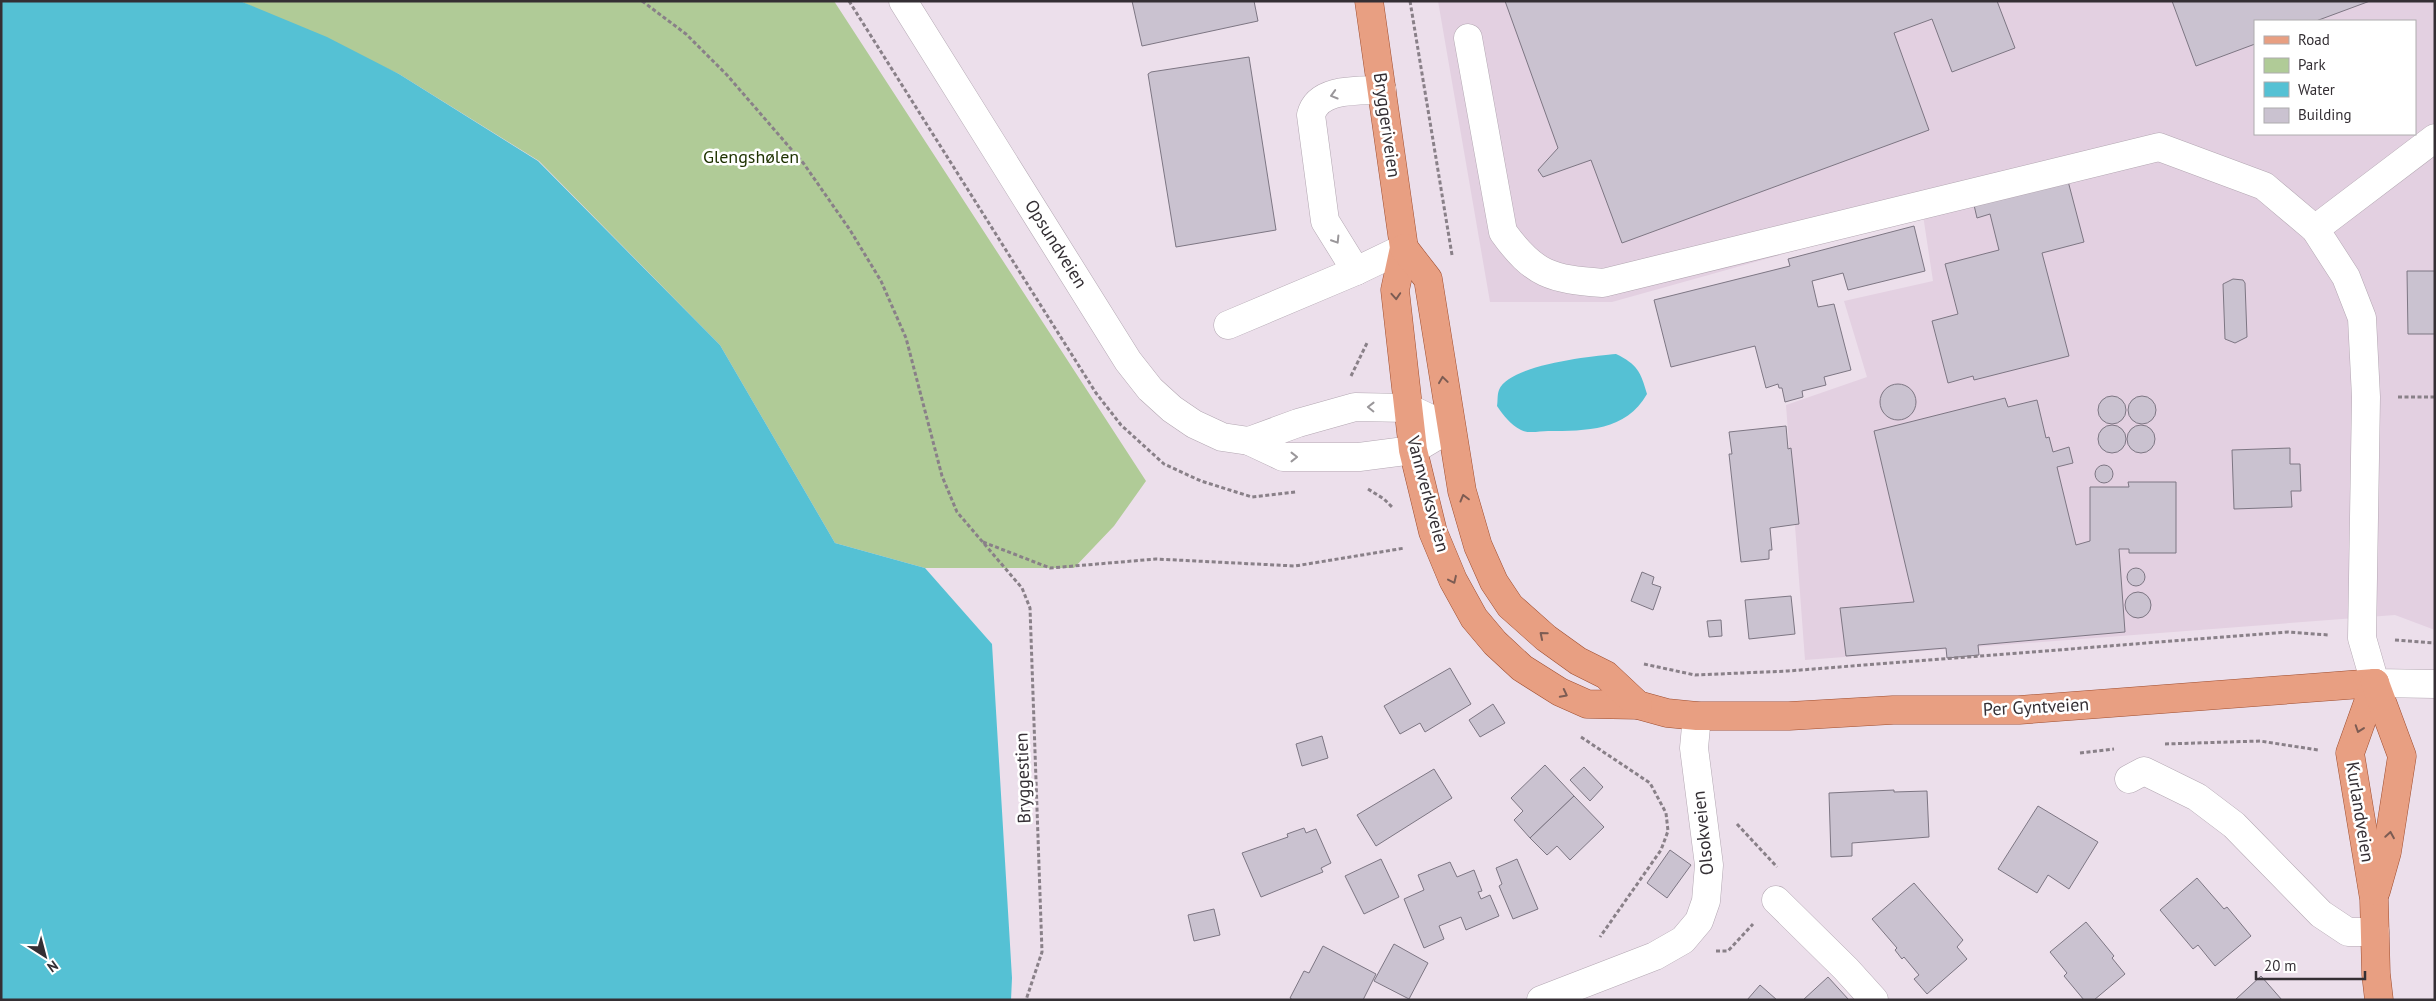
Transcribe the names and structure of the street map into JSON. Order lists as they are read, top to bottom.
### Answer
{
  "streets": {
    "main road": [
      "Bryggeriveien",
      "Vannverksveien",
      "Per Gyntveien",
      "Kurlandveien"
    ],
    "street": ["Opsundveien", "Olsokveien"],
    "path": ["Bryggestien"]
  },
  "crossings": [
    ["Bryggeriveien", "Opsundveien"],
    ["Bryggeriveien", "Vannverksveien"],
    ["Opsundveien", "Vannverksveien"],
    ["Vannverksveien", "Per Gyntveien"],
    ["Vannverksveien", "Olsokveien"],
    ["Per Gyntveien", "Kurlandveien"],
    ["Per Gyntveien", "Olsokveien"]
  ],
  "parks": ["Glengshølen"],
  "legend": [
    "Road",
    "Park",
    "Water",
    "Building"
  ],
  "scale_bar": "20 m",
  "north": "bottom right"
}
